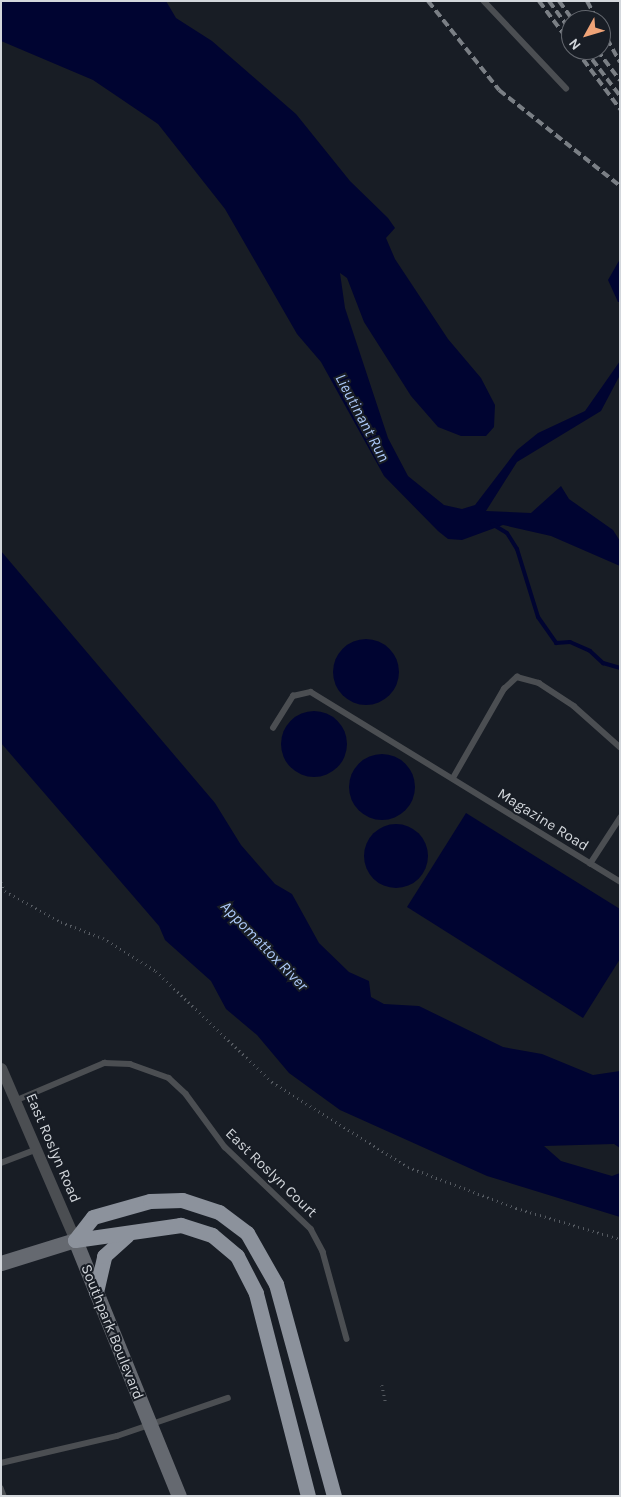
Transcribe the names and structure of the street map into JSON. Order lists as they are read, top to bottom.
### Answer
{
  "streets": {
    "main road": ["Southpark Boulevard"],
    "street": ["East Roslyn Road"],
    "lane": ["Magazine Road", "East Roslyn Court"]
  },
  "crossings": [
    ["East Roslyn Road", "East Roslyn Court"],
    ["East Roslyn Road", "Southpark Boulevard"]
  ],
  "water": ["Lieutinant Run", "Appomattox River"],
  "north": "bottom left"
}
